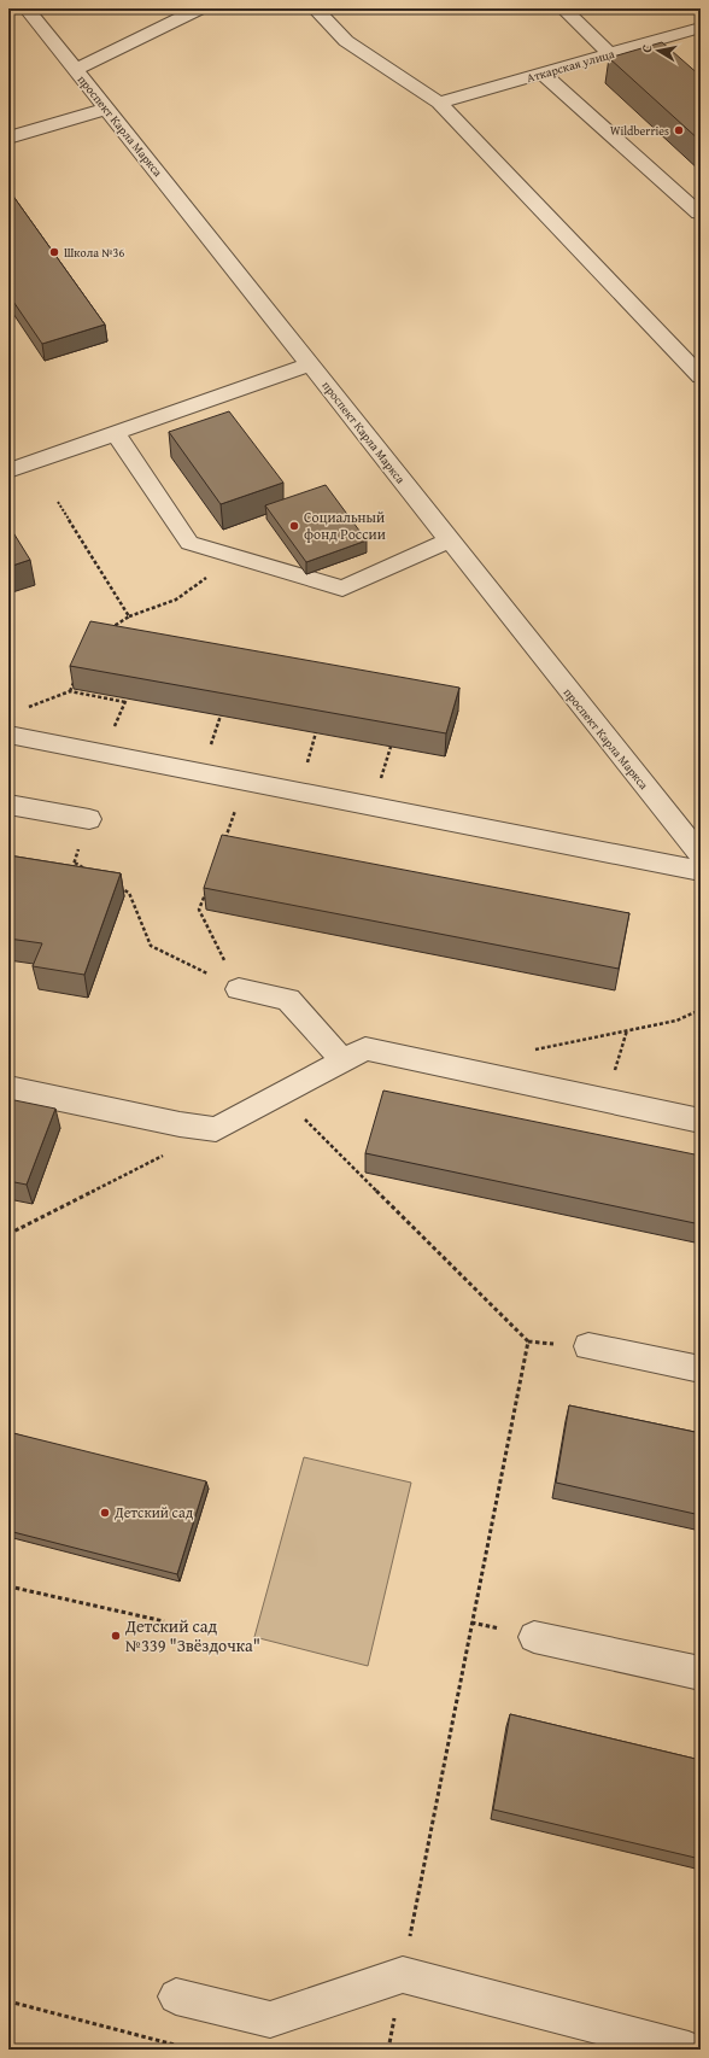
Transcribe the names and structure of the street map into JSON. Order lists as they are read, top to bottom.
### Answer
{
  "streets": {
    "street": ["Аткарская улица", "проспект Карла Маркса"]
  },
  "places": [
    "Wildberries",
    "Школа №36",
    "Социальный фонд России",
    "Детский сад",
    "Детский сад №339 \"Звёздочка\""
  ],
  "north": "left"
}
